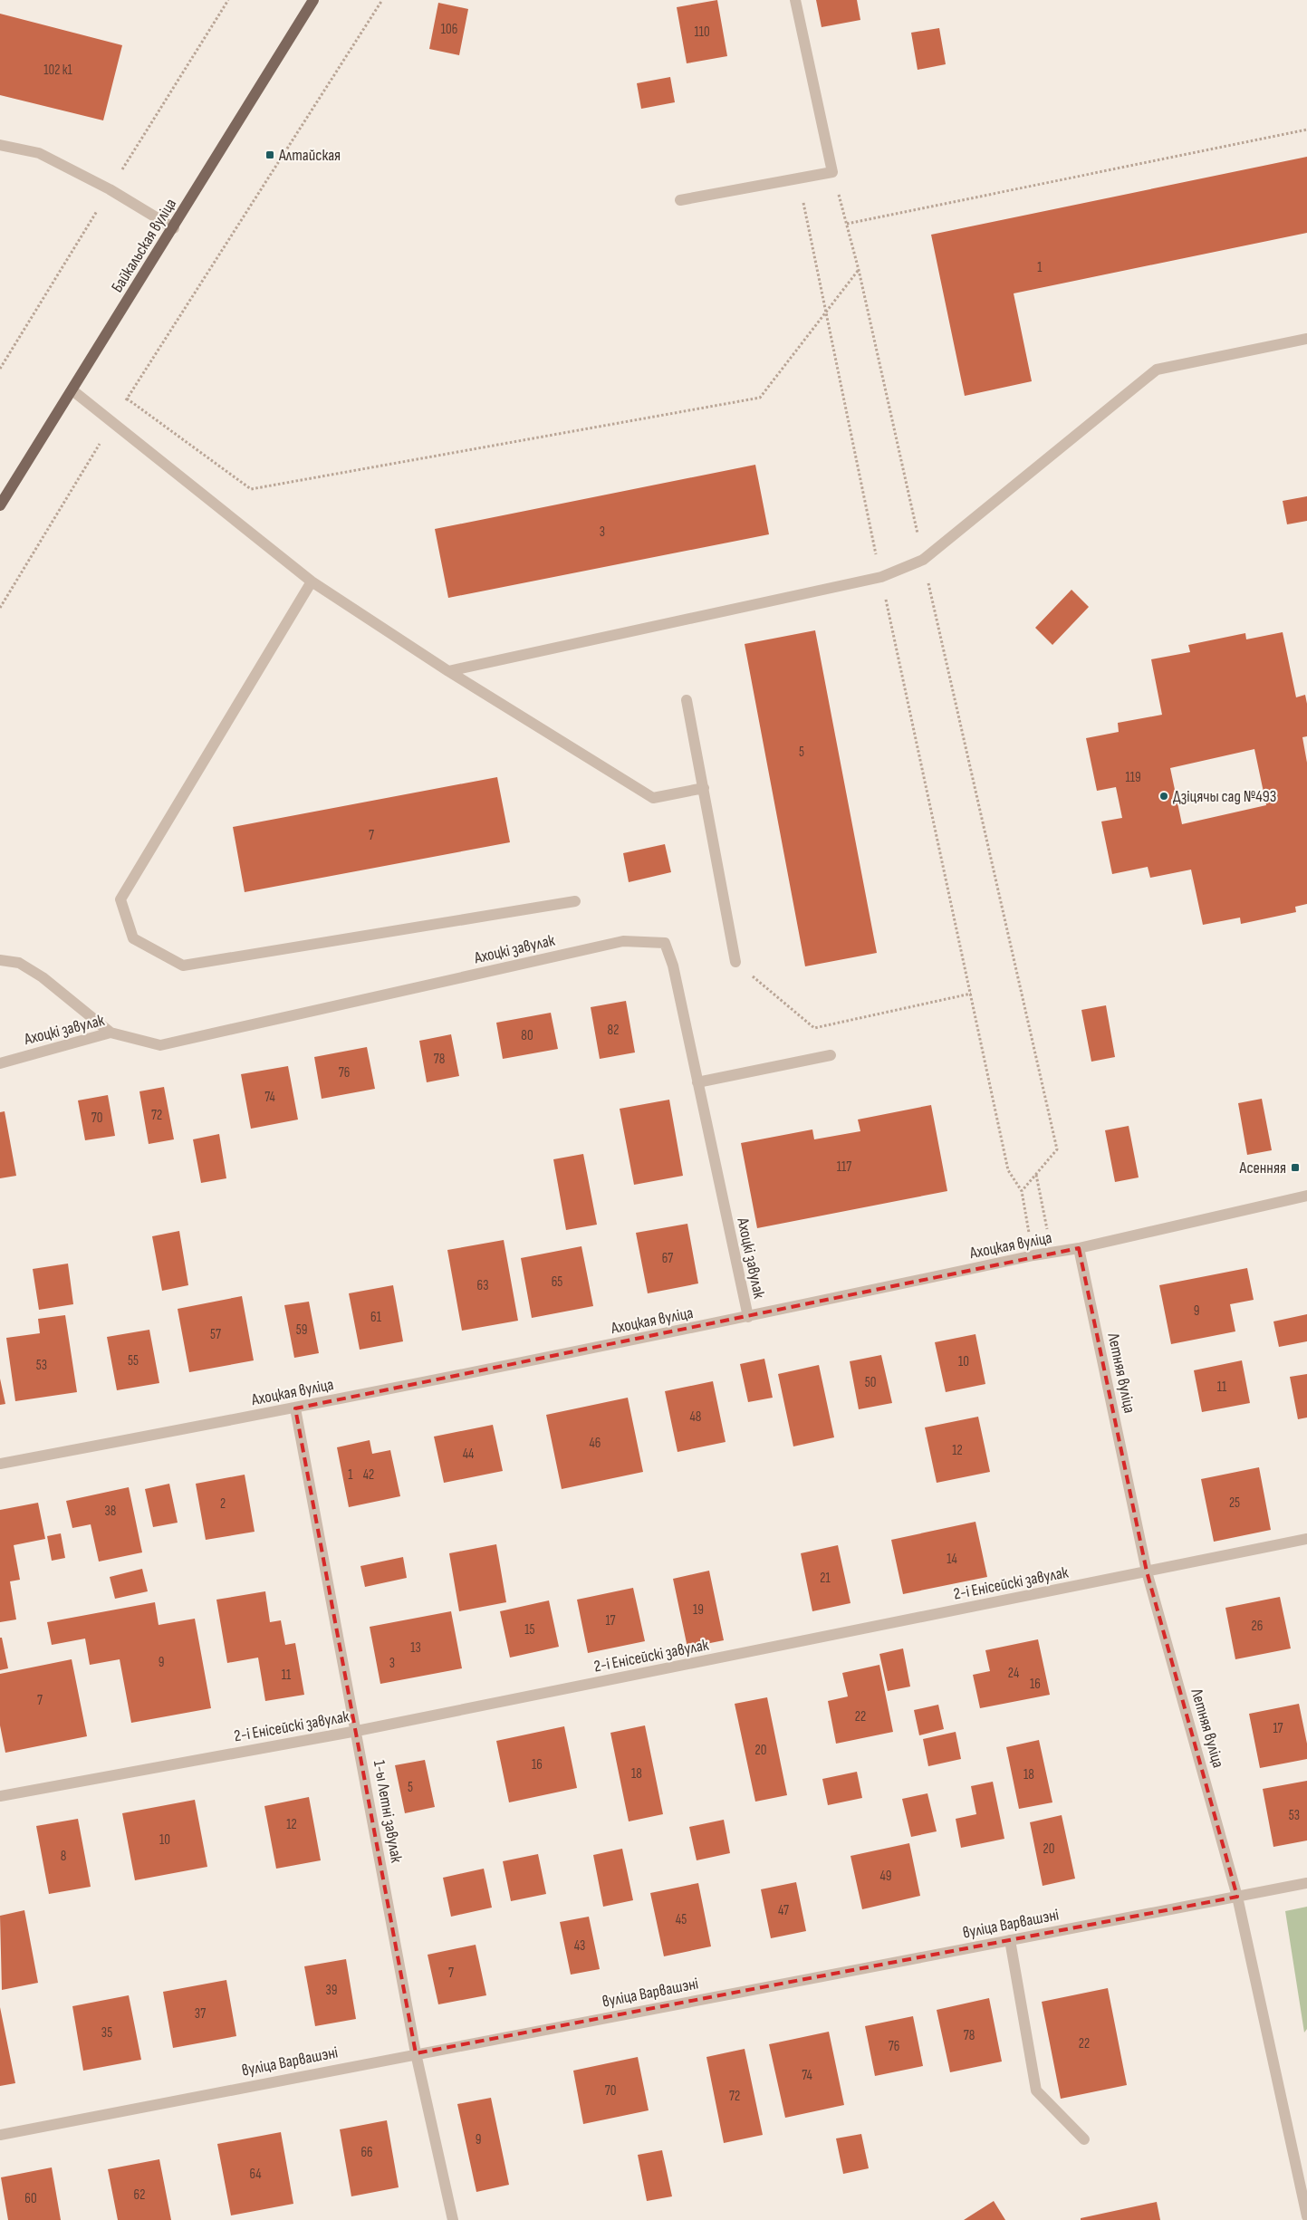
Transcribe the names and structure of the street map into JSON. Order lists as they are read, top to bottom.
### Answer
{
  "streets": {
    "main road": ["Байкальская вуліца"],
    "street": [
      "Ахоцкі завулак",
      "Ахоцкая вуліца",
      "Летняя вуліца",
      "2-і Енісейскі завулак",
      "1-ы Летні завулак",
      "вуліца Варвашэні"
    ]
  },
  "crossings": [
    ["Ахоцкі завулак", "Ахоцкая вуліца"],
    ["Ахоцкая вуліца", "Летняя вуліца"],
    ["Ахоцкая вуліца", "1-ы Летні завулак"],
    ["Летняя вуліца", "2-і Енісейскі завулак"],
    ["Летняя вуліца", "вуліца Варвашэні"],
    ["2-і Енісейскі завулак", "1-ы Летні завулак"],
    ["1-ы Летні завулак", "вуліца Варвашэні"]
  ],
  "places": {
    "transit": ["Алтайская", "Асенняя"],
    "other": ["Дзіцячы сад №493"]
  },
  "house_numbers": [
    "106",
    "110",
    "102 к1",
    "1",
    "3",
    "5",
    "119",
    "7",
    "82",
    "80",
    "78",
    "76",
    "74",
    "72",
    "70",
    "117",
    "67",
    "65",
    "63",
    "9",
    "61",
    "59",
    "57",
    "55",
    "10",
    "53",
    "50",
    "11",
    "48",
    "46",
    "12",
    "44",
    "1",
    "42",
    "25",
    "2",
    "38",
    "14",
    "21",
    "19",
    "17",
    "26",
    "15",
    "13",
    "9",
    "3",
    "24",
    "11",
    "16",
    "7",
    "22",
    "17",
    "20",
    "16",
    "18",
    "18",
    "5",
    "53",
    "12",
    "10",
    "20",
    "8",
    "49",
    "47",
    "45",
    "43",
    "7",
    "39",
    "37",
    "35",
    "78",
    "22",
    "76",
    "74",
    "70",
    "72",
    "9",
    "66",
    "64",
    "62",
    "60"
  ]
}
